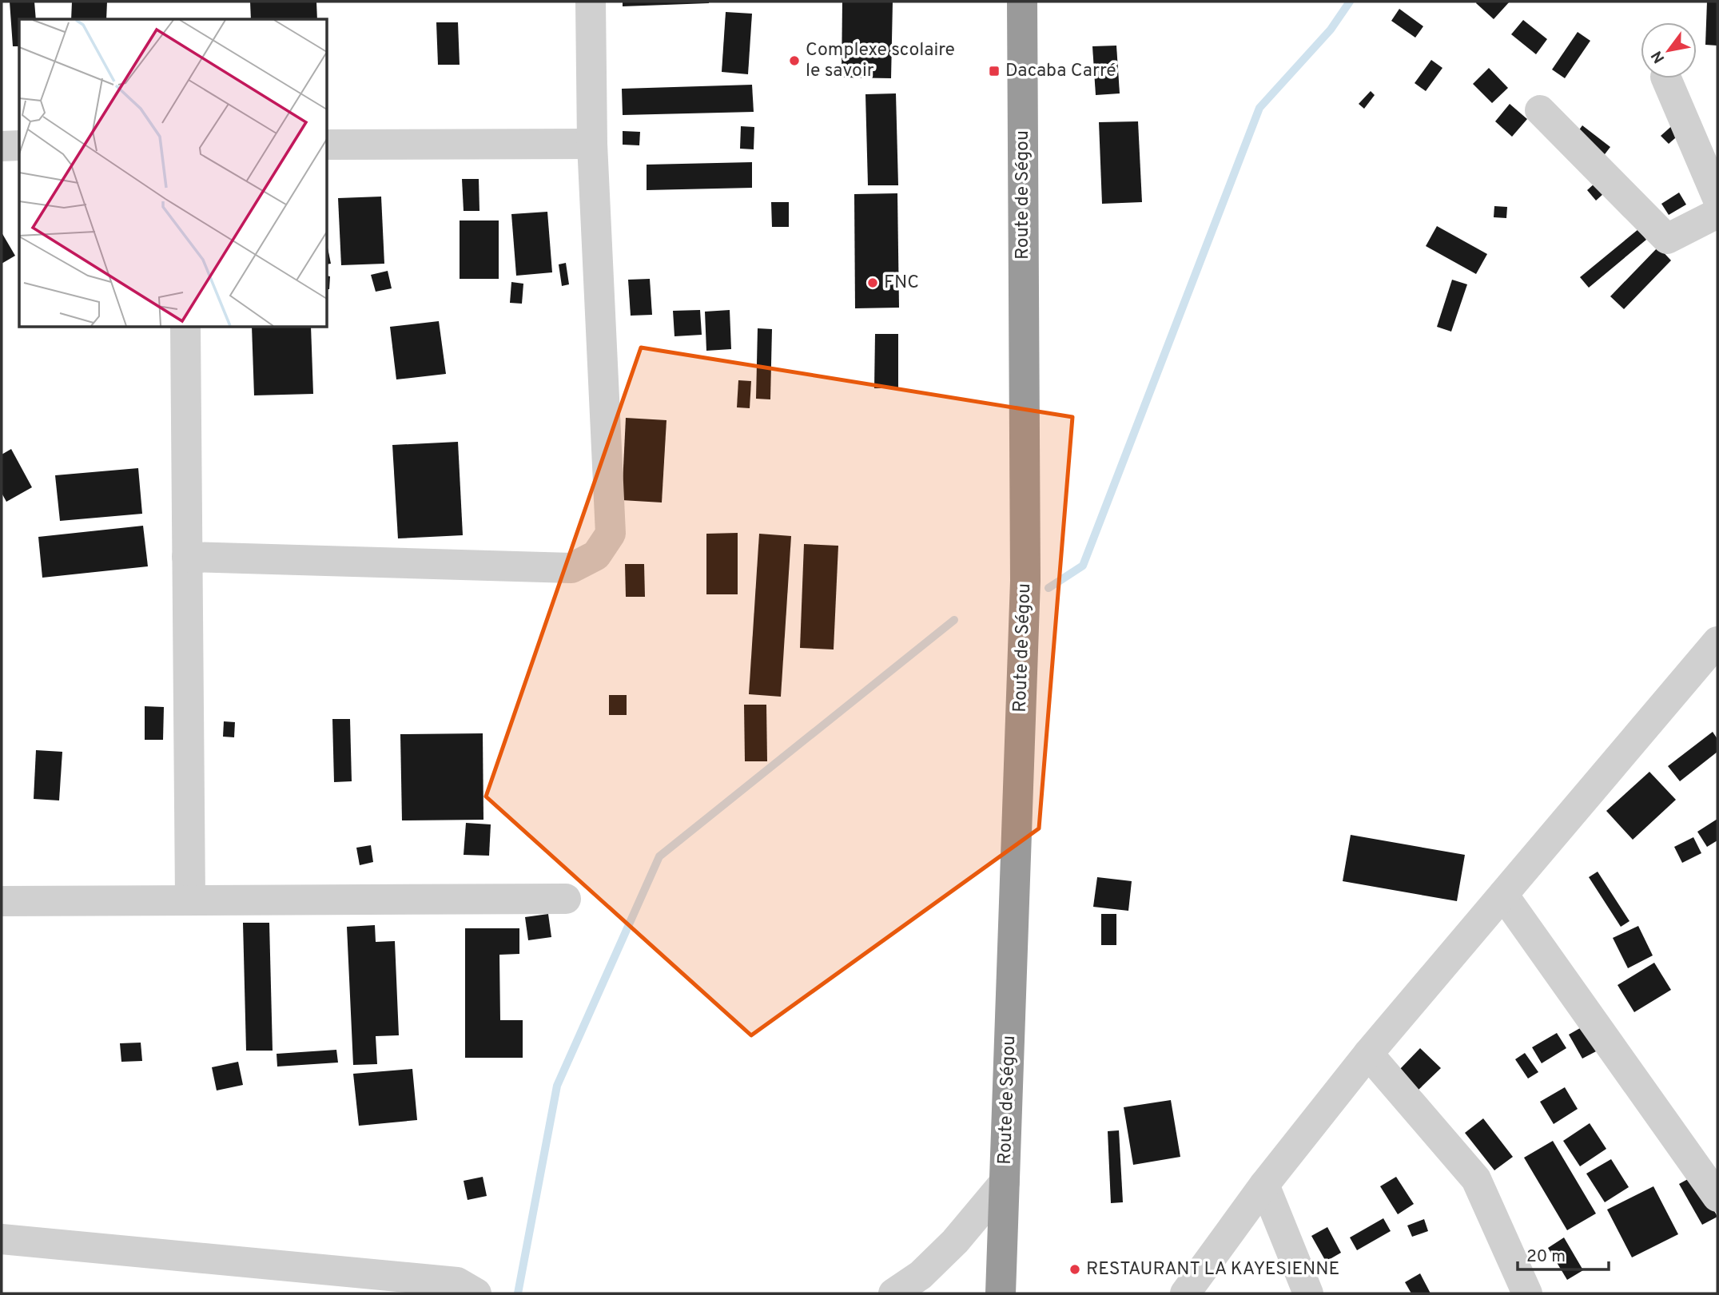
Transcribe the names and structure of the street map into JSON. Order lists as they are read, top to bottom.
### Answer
{
  "streets": {
    "highway": ["Route de Ségou"]
  },
  "places": {
    "other": ["Complexe scolaire le savoir", "FNC", "RESTAURANT LA KAYESIENNE"],
    "transit": ["Dacaba Carré"]
  },
  "scale_bar": "20 m",
  "north": "bottom left"
}
